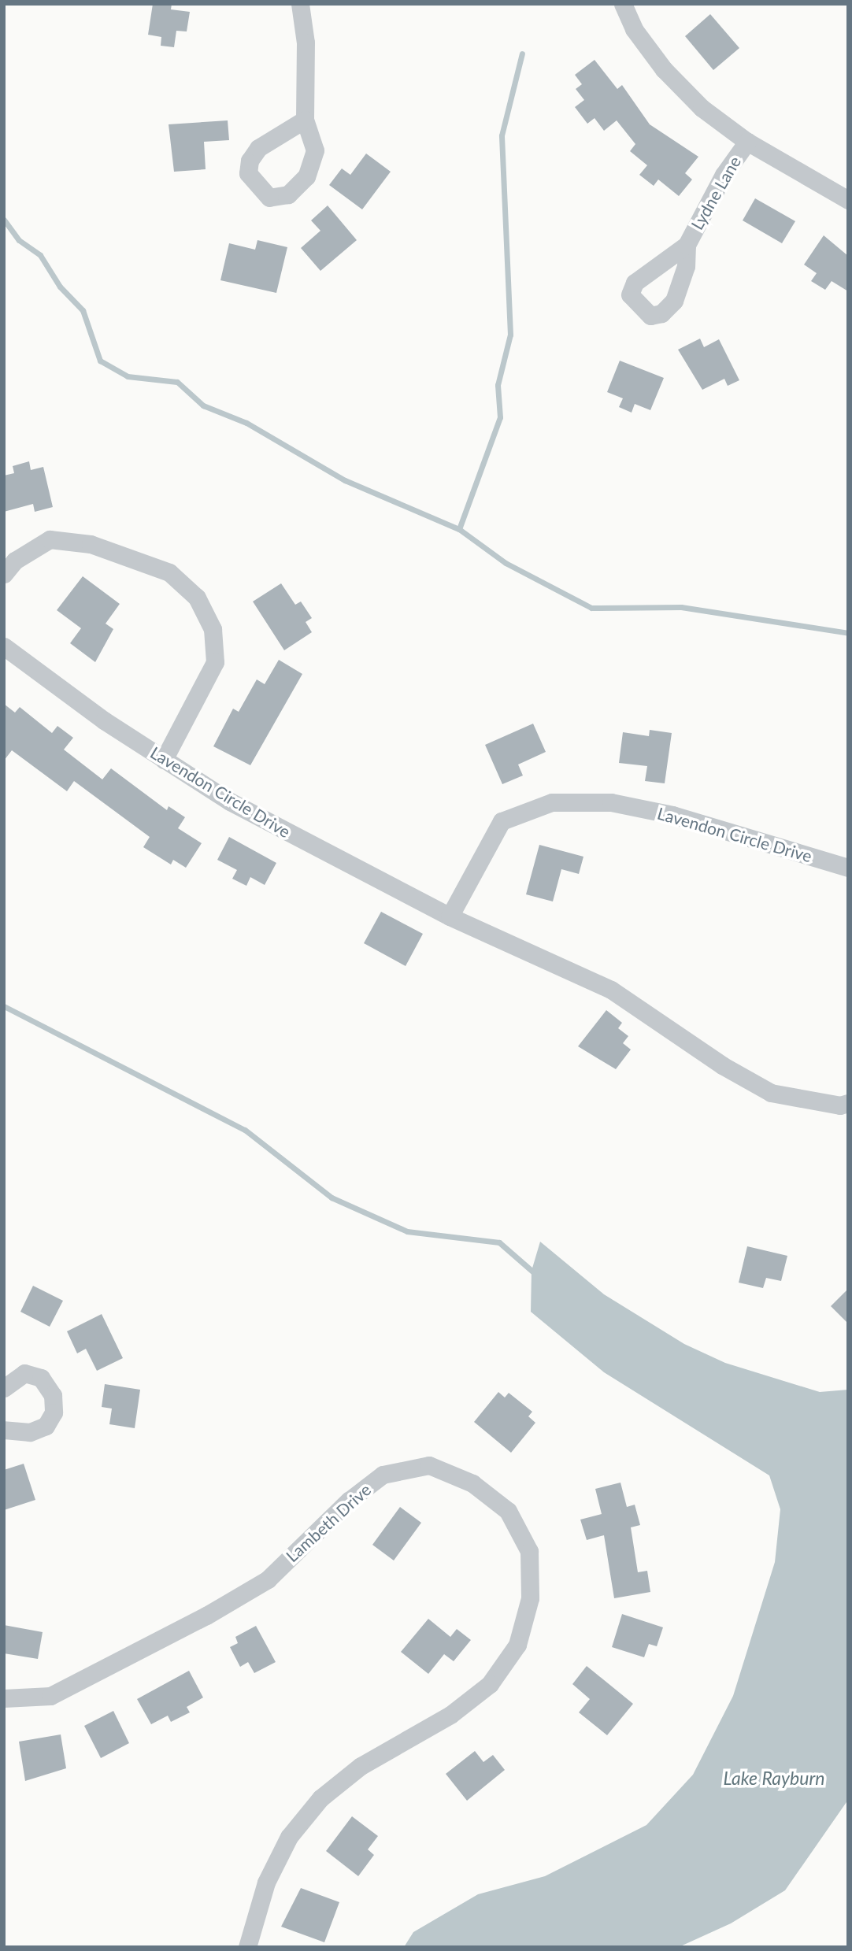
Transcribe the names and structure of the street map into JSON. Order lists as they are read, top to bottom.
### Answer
{
  "streets": {
    "street": ["Lydne Lane", "Lavendon Circle Drive", "Lambeth Drive"]
  },
  "water": ["Lake Rayburn"]
}
